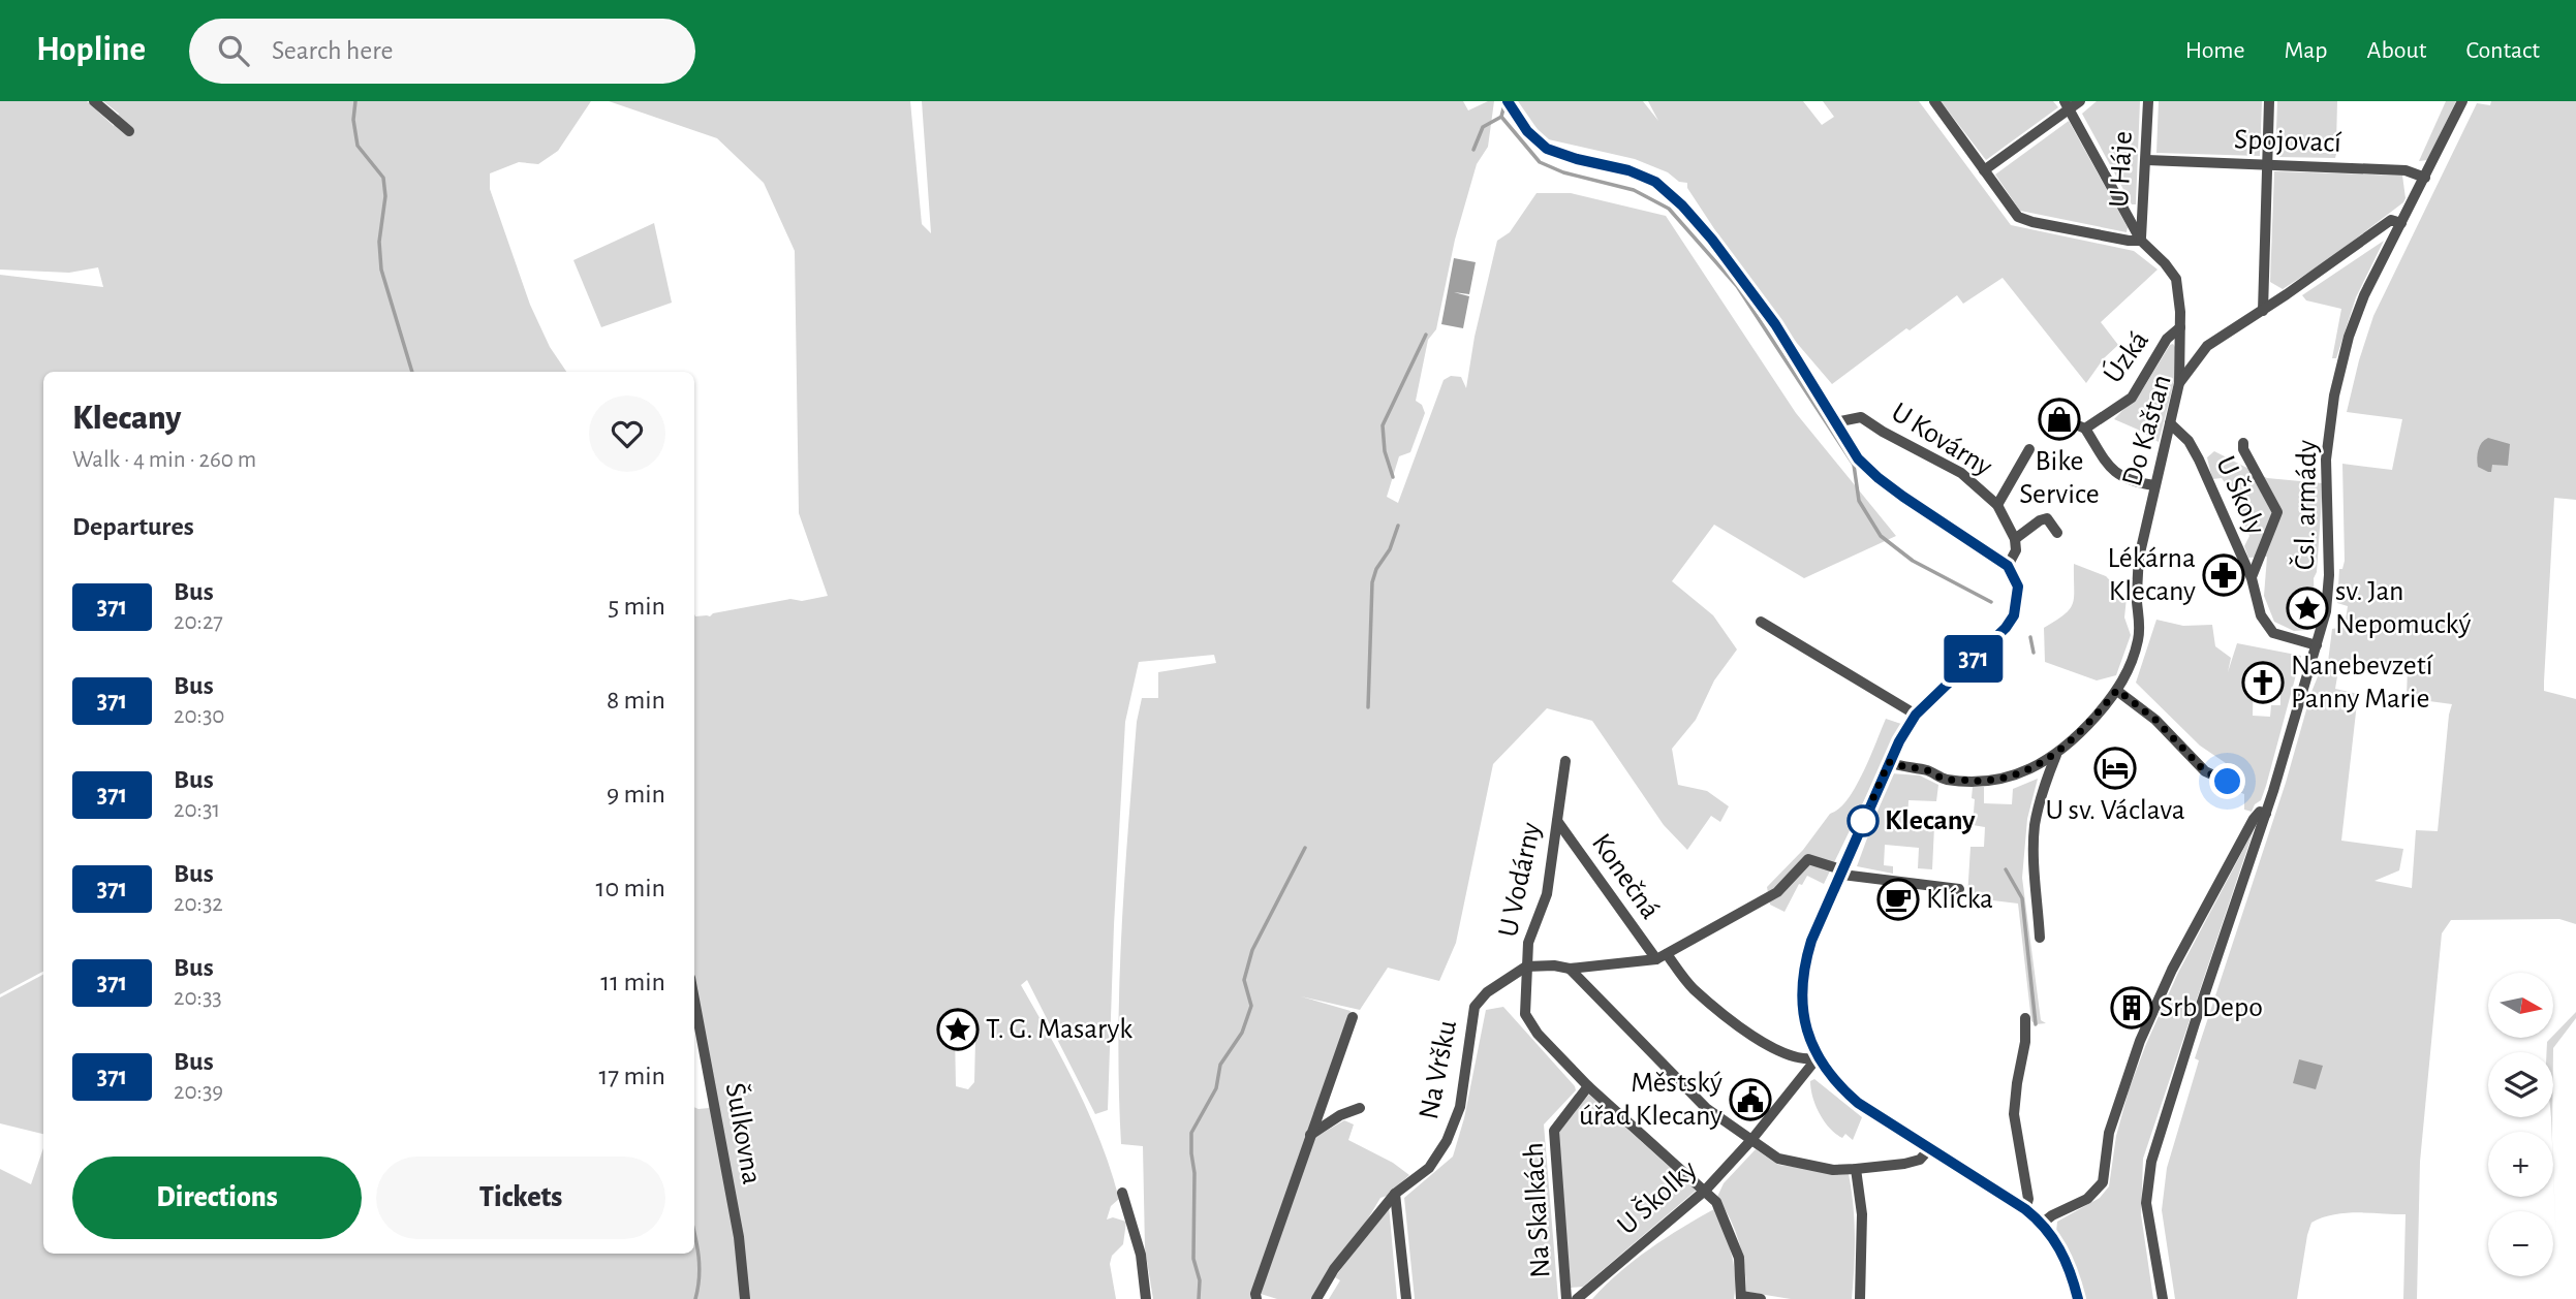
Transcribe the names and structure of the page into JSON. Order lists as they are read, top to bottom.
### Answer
{
  "streets": {
    "street": [
      "Spojovací",
      "U Háje",
      "Úzká",
      "Do Kaštan",
      "U Kovárny",
      "U Školy",
      "Čsl. armády",
      "Konečná",
      "U Vodárny",
      "Na Vršku",
      "Šulkovna",
      "U Školky",
      "Na Skalkách"
    ]
  },
  "crossings": [
    ["Spojovací", "U Háje"],
    ["Spojovací", "Čsl. armády"],
    ["Do Kaštan", "U Školy"],
    ["Do Kaštan", "Čsl. armády"],
    ["U Školy", "Čsl. armády"],
    ["Konečná", "U Vodárny"],
    ["Konečná", "U Školky"],
    ["U Vodárny", "Na Vršku"],
    ["U Vodárny", "U Školky"],
    ["U Vodárny", "Na Skalkách"]
  ],
  "places": {
    "shop": ["Bike Service"],
    "pharmacy": ["Lékárna Klecany"],
    "place": ["sv. Jan Nepomucký", "T. G. Masaryk"],
    "church": ["Nanebevzetí Panny Marie"],
    "hotel": ["U sv. Václava"],
    "other": ["Klecany"],
    "cafe": ["Klícka"],
    "building": ["Srb Depo"],
    "public building": ["Městský úřad Klecany"]
  },
  "lines": ["bus line 371"],
  "north": "right",
  "page": {
    "header": "Hopline",
    "search": "Search here",
    "nav": [
      "Home",
      "Map",
      "About",
      "Contact"
    ],
    "on_map": "371",
    "heading": [
      ["Klecany", "Walk · 4 min · 260 m"],
      "Departures"
    ],
    "list": [
      {
        "mark": "371",
        "name": "Bus",
        "note": "20:27",
        "value": "5 min"
      },
      {
        "mark": "371",
        "name": "Bus",
        "note": "20:30",
        "value": "8 min"
      },
      {
        "mark": "371",
        "name": "Bus",
        "note": "20:31",
        "value": "9 min"
      },
      {
        "mark": "371",
        "name": "Bus",
        "note": "20:32",
        "value": "10 min"
      },
      {
        "mark": "371",
        "name": "Bus",
        "note": "20:33",
        "value": "11 min"
      },
      {
        "mark": "371",
        "name": "Bus",
        "note": "20:39",
        "value": "17 min"
      }
    ],
    "map_buttons": ["+", "−"],
    "buttons": ["Directions", "Tickets"]
  }
}
